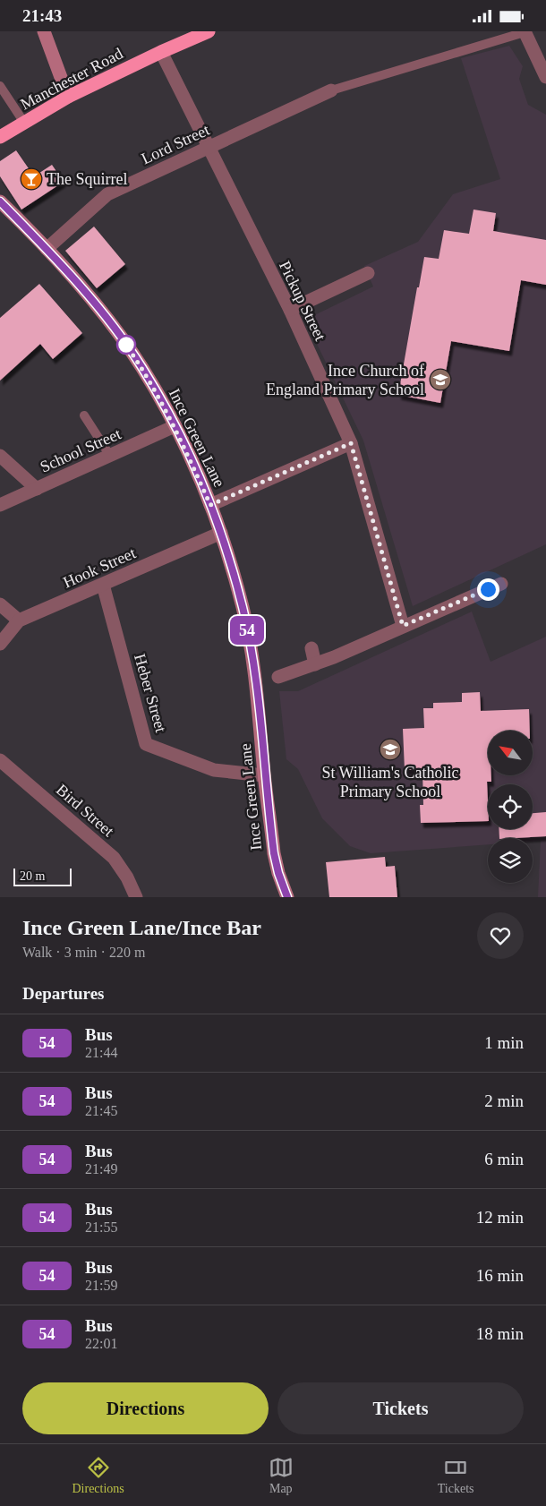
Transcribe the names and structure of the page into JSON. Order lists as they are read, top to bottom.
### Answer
{
  "streets": {
    "highway": ["Manchester Road"],
    "street": [
      "Lord Street",
      "Pickup Street",
      "Ince Green Lane",
      "School Street",
      "Hook Street",
      "Heber Street",
      "Bird Street"
    ]
  },
  "crossings": [
    ["Manchester Road", "Pickup Street"],
    ["Lord Street", "Pickup Street"],
    ["Lord Street", "Ince Green Lane"],
    ["Ince Green Lane", "School Street"],
    ["Ince Green Lane", "Hook Street"],
    ["Ince Green Lane", "Heber Street"],
    ["Hook Street", "Heber Street"]
  ],
  "places": {
    "bar": ["The Squirrel"],
    "school or university": ["Ince Church of England Primary School", "St William's Catholic Primary School"]
  },
  "lines": ["bus line 54"],
  "scale_bar": "20 m",
  "north": "top left",
  "page": {
    "status": "21:43",
    "on_map": "54",
    "scale": "20 m",
    "heading": [
      ["Ince Green Lane/Ince Bar", "Walk · 3 min · 220 m"],
      "Departures"
    ],
    "list": [
      {
        "mark": "54",
        "name": "Bus",
        "note": "21:44",
        "value": "1 min"
      },
      {
        "mark": "54",
        "name": "Bus",
        "note": "21:45",
        "value": "2 min"
      },
      {
        "mark": "54",
        "name": "Bus",
        "note": "21:49",
        "value": "6 min"
      },
      {
        "mark": "54",
        "name": "Bus",
        "note": "21:55",
        "value": "12 min"
      },
      {
        "mark": "54",
        "name": "Bus",
        "note": "21:59",
        "value": "16 min"
      },
      {
        "mark": "54",
        "name": "Bus",
        "note": "22:01",
        "value": "18 min"
      }
    ],
    "buttons": ["Directions", "Tickets"],
    "tabs": ["Directions", "Map", "Tickets"]
  }
}
